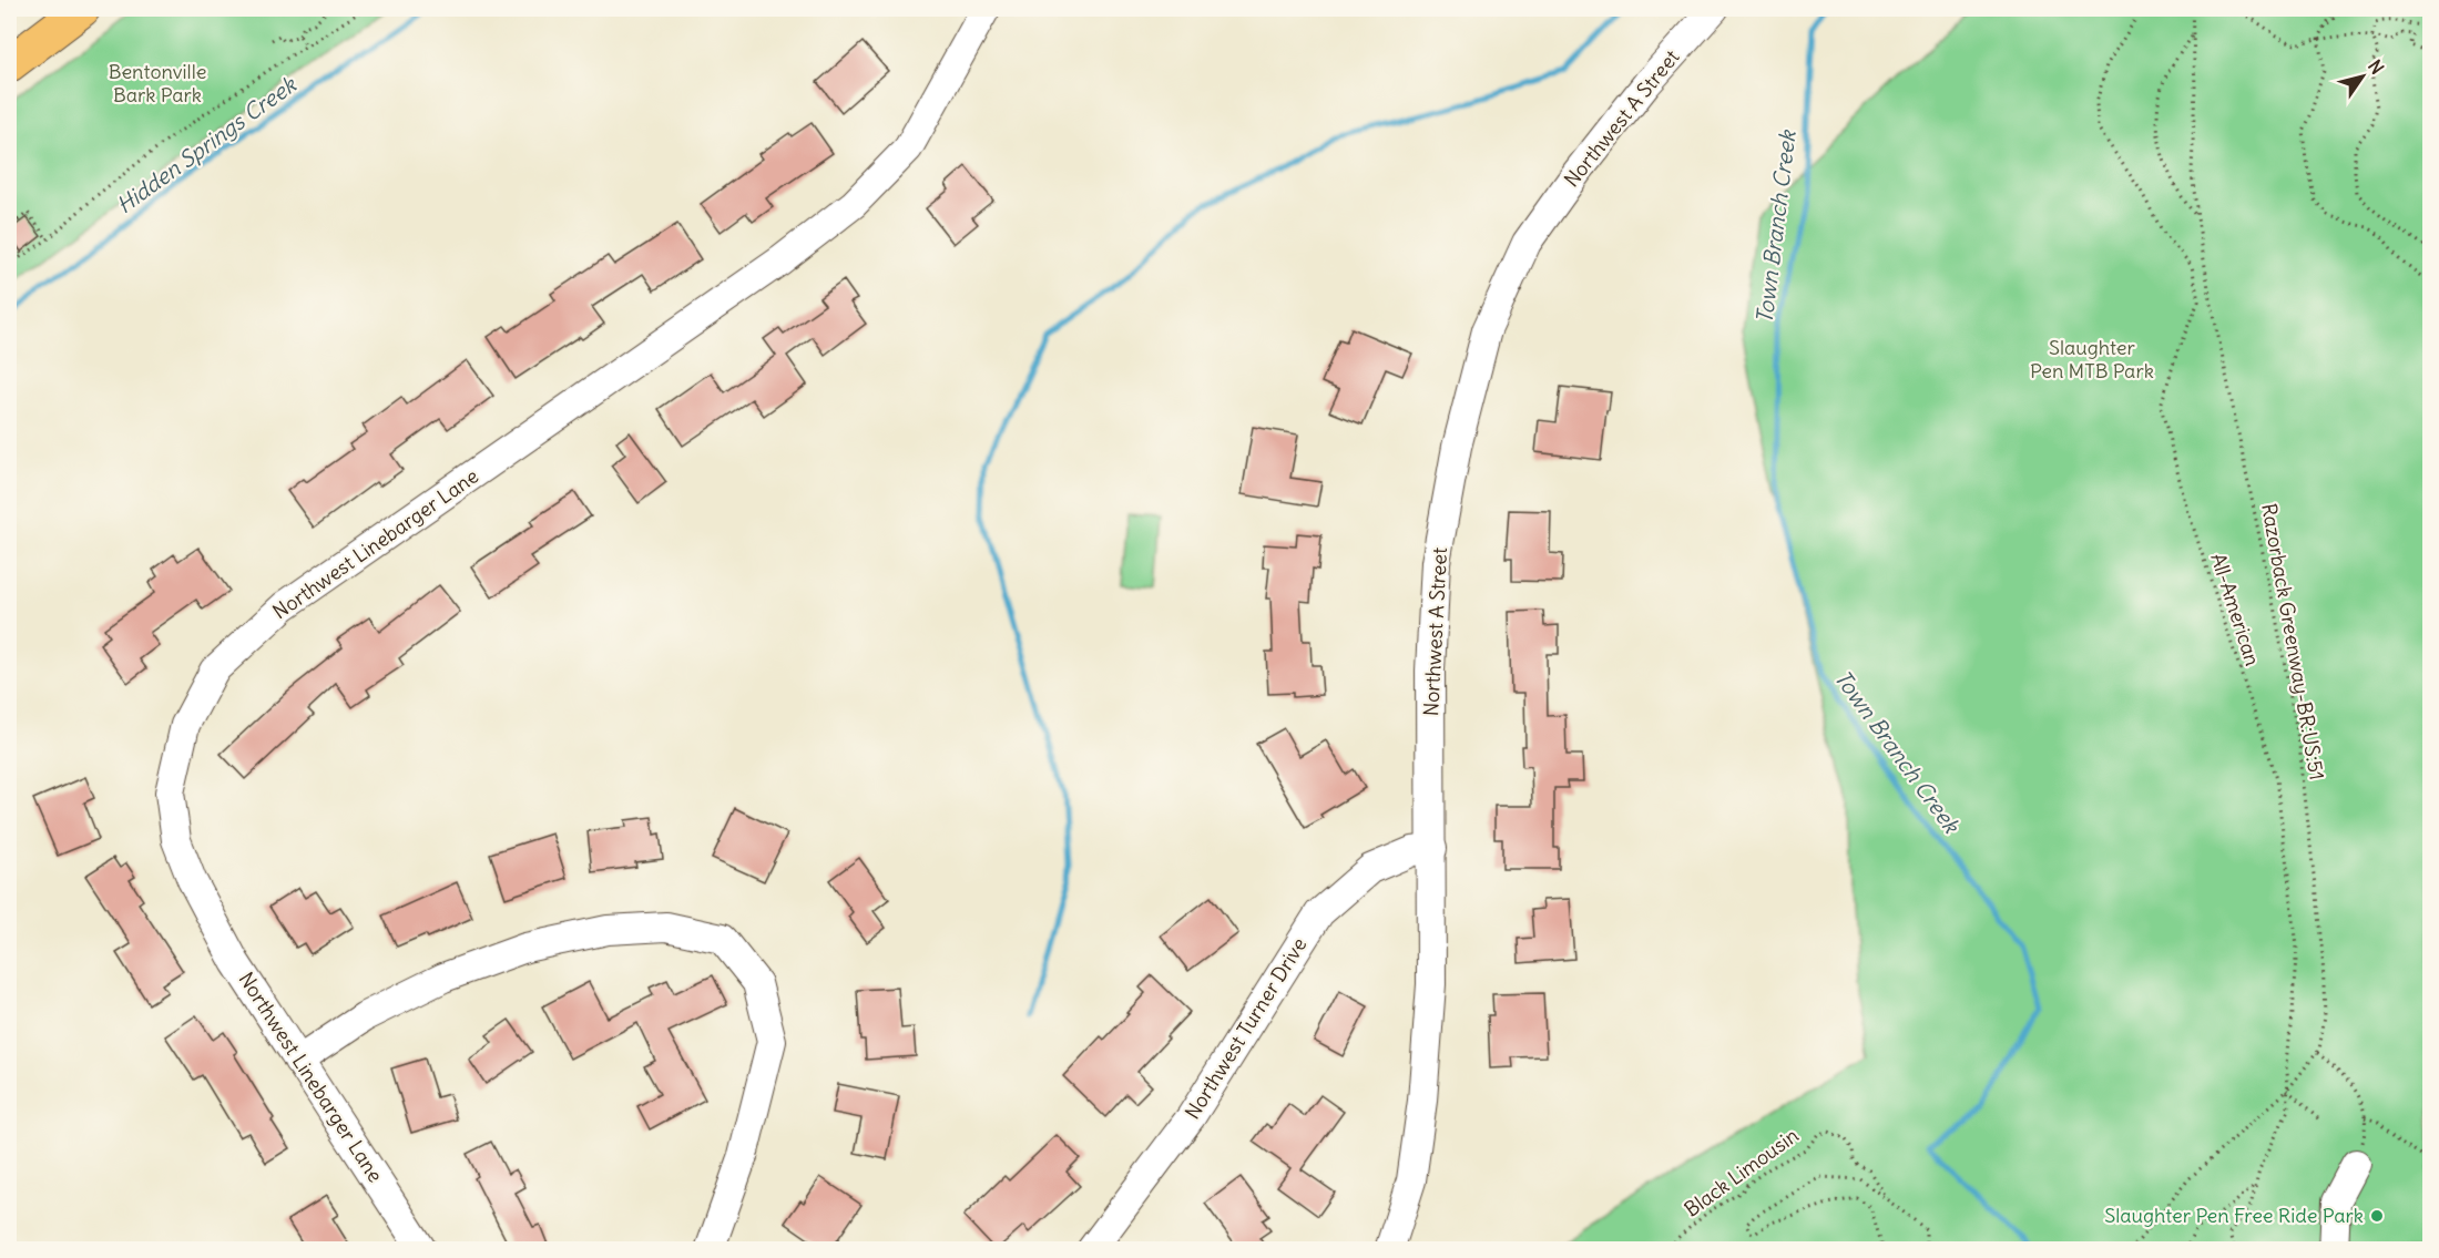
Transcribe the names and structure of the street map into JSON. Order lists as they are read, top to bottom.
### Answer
{
  "streets": {
    "street": ["Northwest A Street", "Northwest Linebarger Lane", "Northwest Turner Drive"],
    "path": ["All-American", "Razorback Greenway-BR:US:51", "Black Limousin"]
  },
  "crossings": [
    ["Northwest A Street", "Northwest Turner Drive"],
    ["All-American", "Razorback Greenway-BR:US:51"]
  ],
  "water": ["Hidden Springs Creek", "Town Branch Creek"],
  "parks": ["Bentonville Bark Park", "Slaughter Pen MTB Park"],
  "places": ["Slaughter Pen Free Ride Park"],
  "north": "top right"
}
